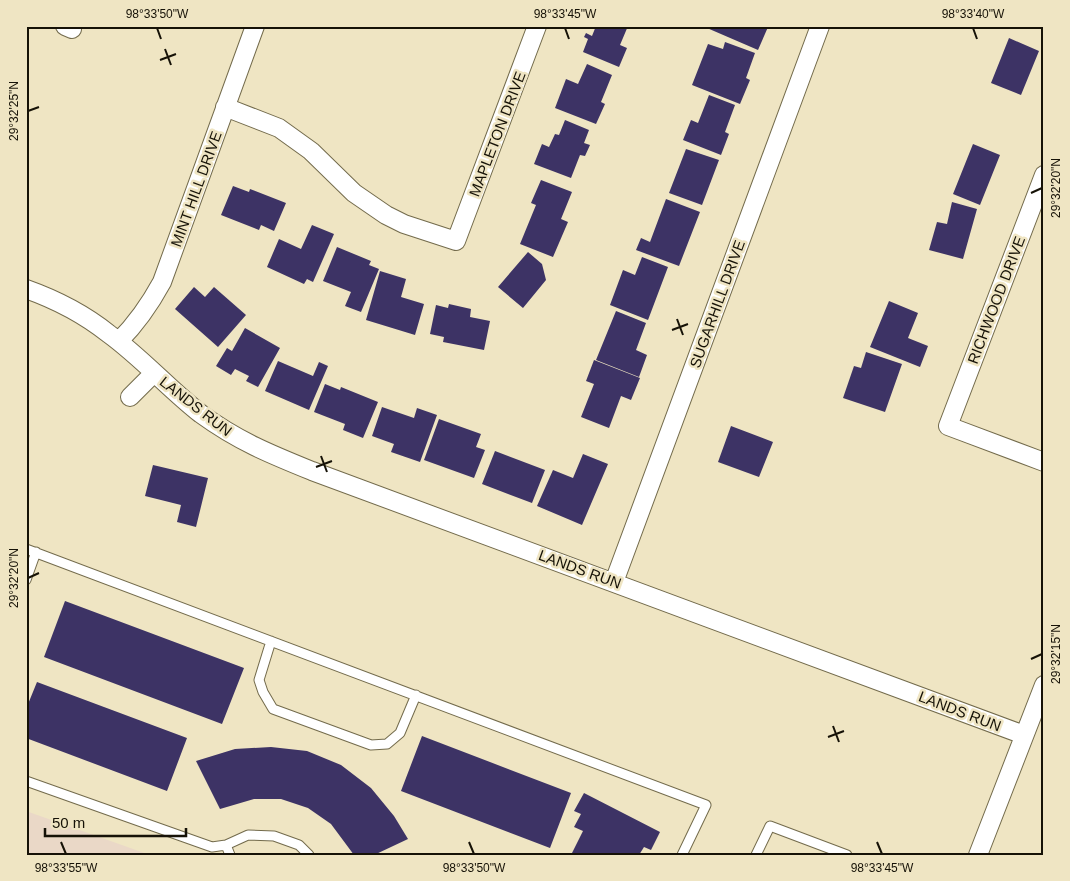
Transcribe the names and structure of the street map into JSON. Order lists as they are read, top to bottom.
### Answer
{
  "streets": {
    "street": [
      "MAPLETON DRIVE",
      "MINT HILL DRIVE",
      "RICHWOOD DRIVE",
      "SUGARHILL DRIVE",
      "LANDS RUN"
    ]
  },
  "crossings": [
    ["MAPLETON DRIVE", "MINT HILL DRIVE"],
    ["MINT HILL DRIVE", "LANDS RUN"],
    ["SUGARHILL DRIVE", "LANDS RUN"]
  ],
  "scale_bar": "50 m",
  "coordinates": [
    "98°33'50\"W",
    "98°33'45\"W",
    "98°33'40\"W",
    "29°32'25\"N",
    "29°32'20\"N",
    "29°32'15\"N",
    "98°33'55\"W"
  ]
}
